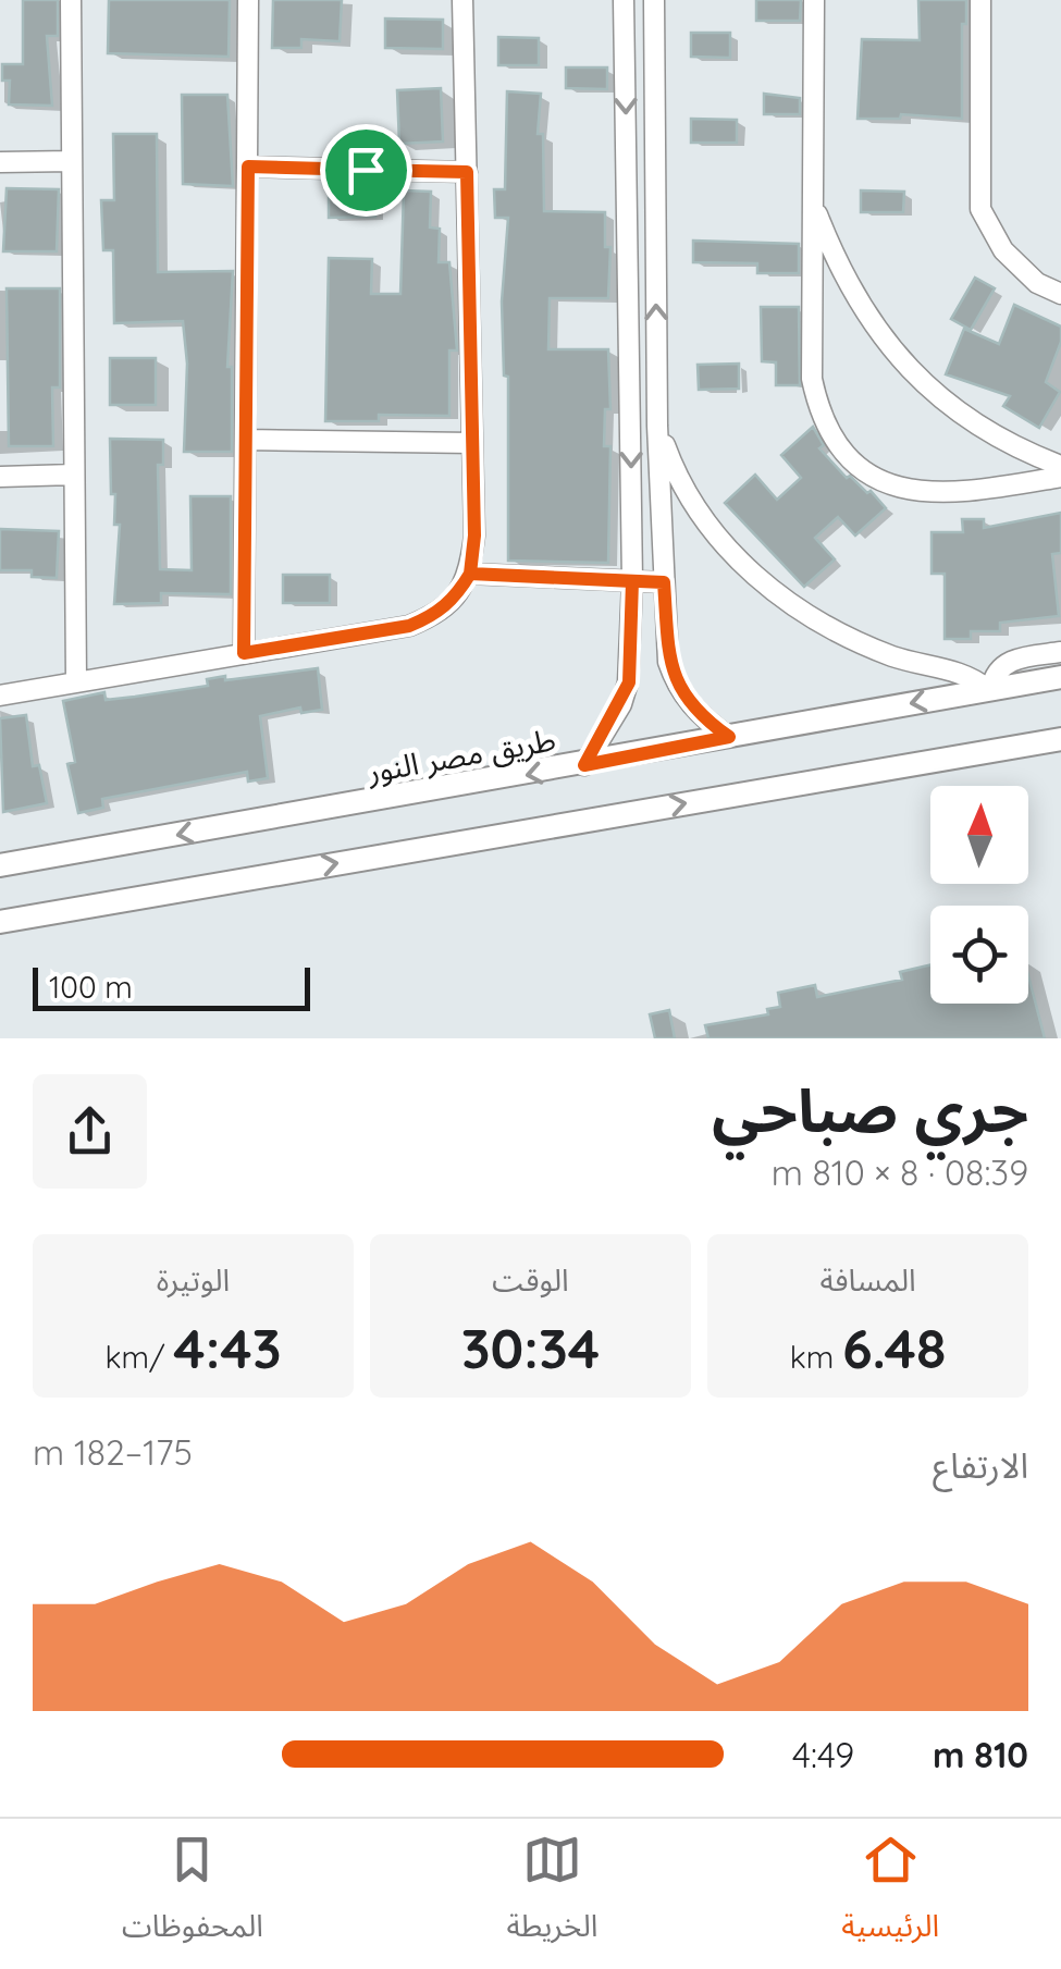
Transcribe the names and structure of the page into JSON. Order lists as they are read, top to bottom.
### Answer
{
  "streets": {
    "street": ["طريق مصر النور"]
  },
  "scale_bar": "100 m",
  "north": "top",
  "page": {
    "scale": "100 m",
    "heading": ["جري صباحي", "08:39 · 8 × 810 m"],
    "stats": [
      ["المسافة", "6.48 km"],
      ["الوقت", "30:34"],
      ["الوتيرة", "4:43 /km"]
    ],
    "chart": ["الارتفاع", "175–182 m"],
    "list": [
      {
        "name": "810 m",
        "note": "4:49"
      }
    ],
    "tabs": ["الرئيسية", "الخريطة", "المحفوظات"]
  }
}
